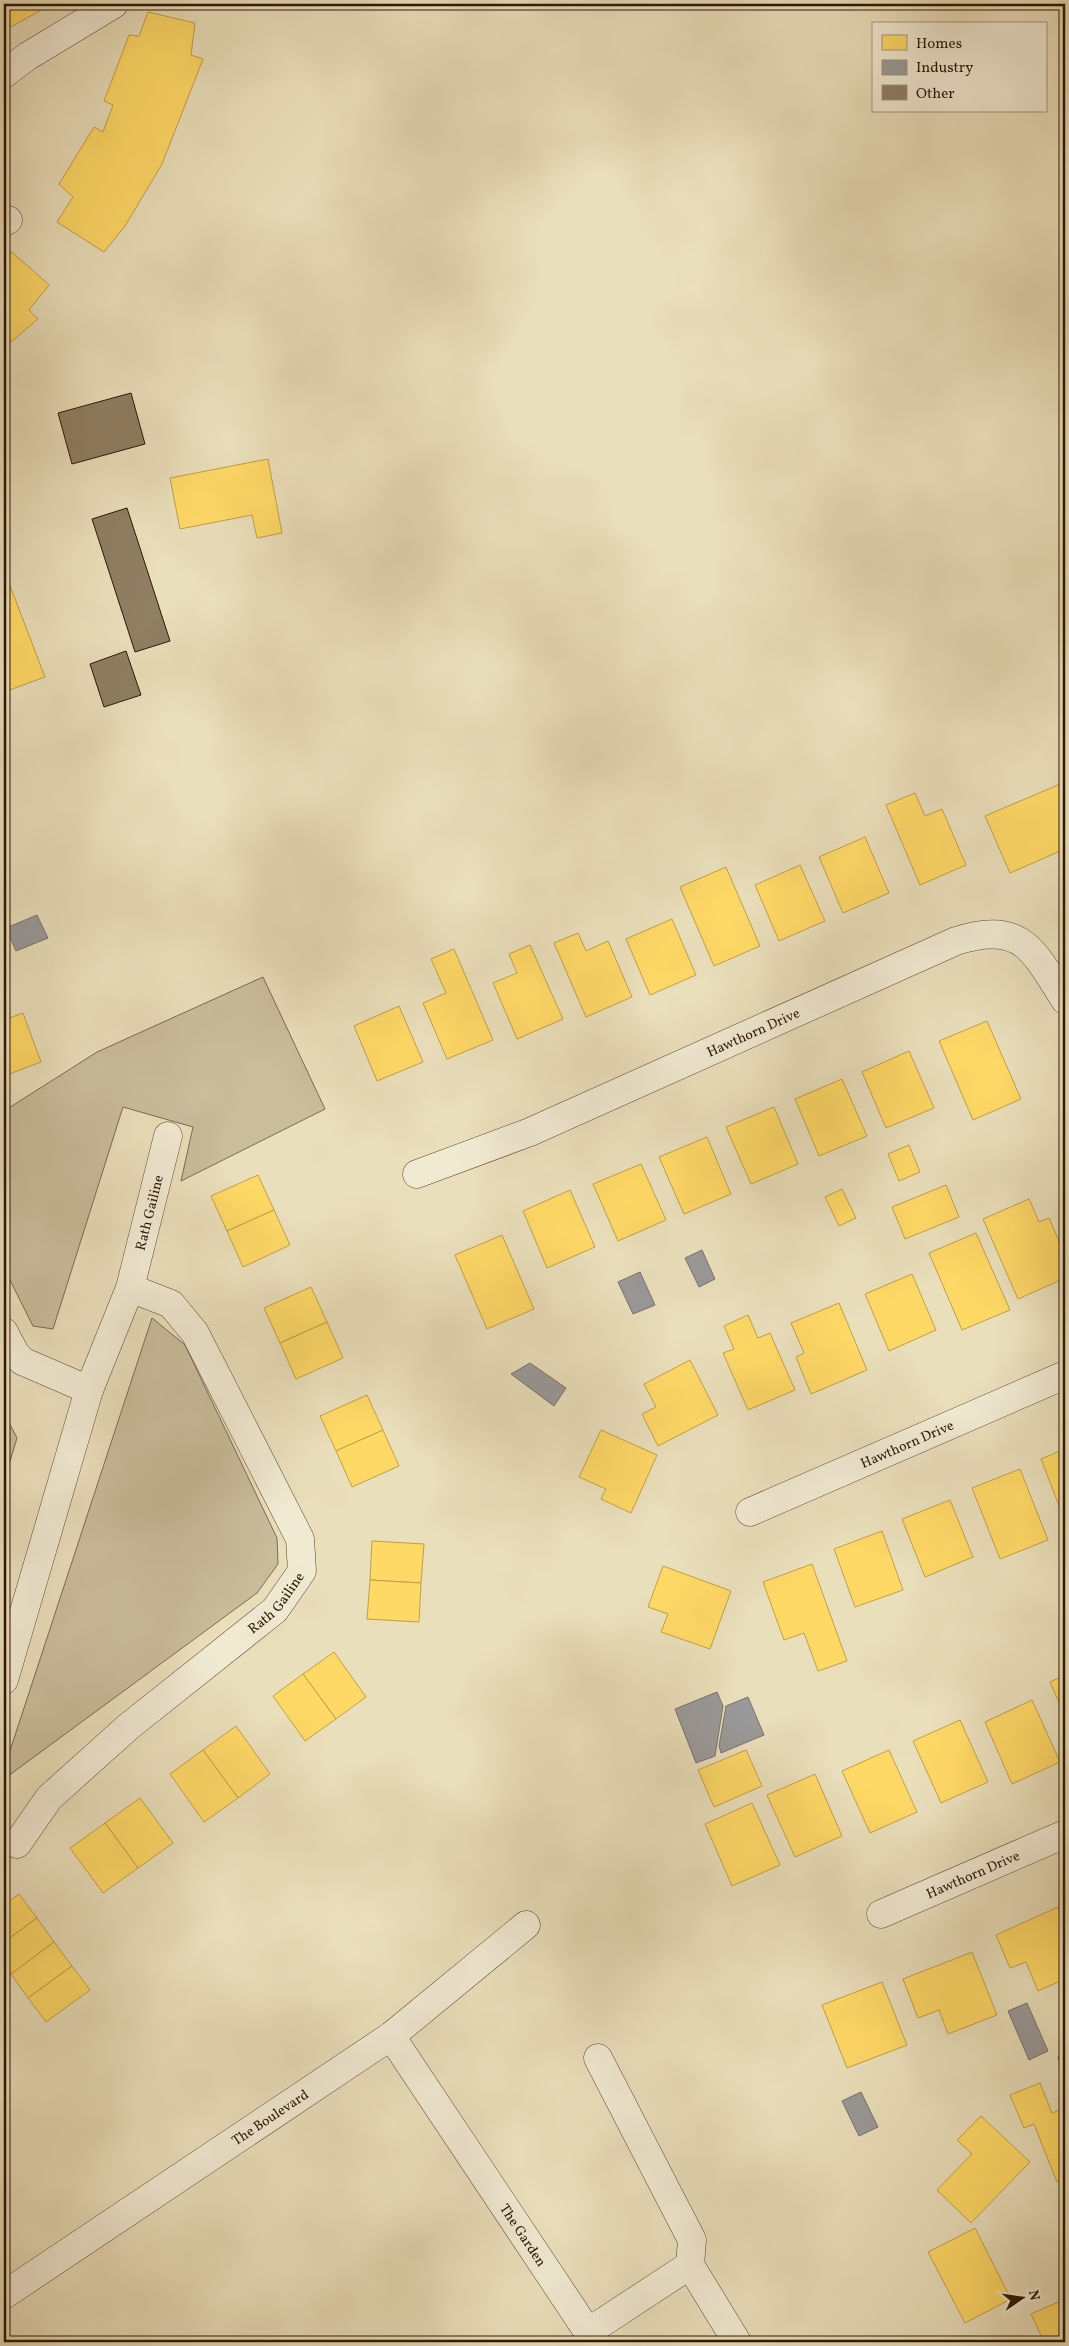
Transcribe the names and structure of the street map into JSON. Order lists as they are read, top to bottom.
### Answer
{
  "streets": {
    "street": [
      "Hawthorn Drive",
      "Rath Gailine",
      "The Boulevard",
      "The Garden"
    ]
  },
  "crossings": [
    ["The Boulevard", "The Garden"]
  ],
  "legend": ["Homes", "Industry", "Other"],
  "north": "right"
}
